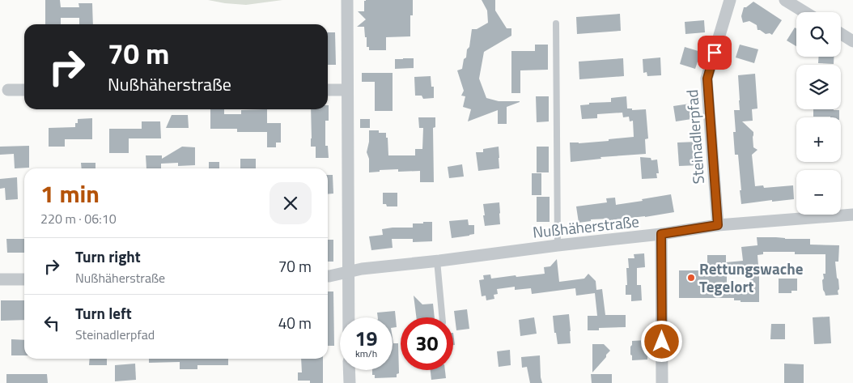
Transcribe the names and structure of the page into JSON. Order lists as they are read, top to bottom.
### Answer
{
  "streets": {
    "street": ["Steinadlerpfad", "Nußhäherstraße"]
  },
  "crossings": [
    ["Steinadlerpfad", "Nußhäherstraße"]
  ],
  "places": ["Rettungswache Tegelort"],
  "page": {
    "map_buttons": ["+", "−"],
    "turn": ["70 m", "Nußhäherstraße"],
    "heading": ["1 min", "220 m · 06:10"],
    "list": [
      {
        "name": "Turn right",
        "note": "Nußhäherstraße",
        "value": "70 m"
      },
      {
        "name": "Turn left",
        "note": "Steinadlerpfad",
        "value": "40 m"
      }
    ],
    "speed": "19 km/h",
    "limit": "30"
  }
}
